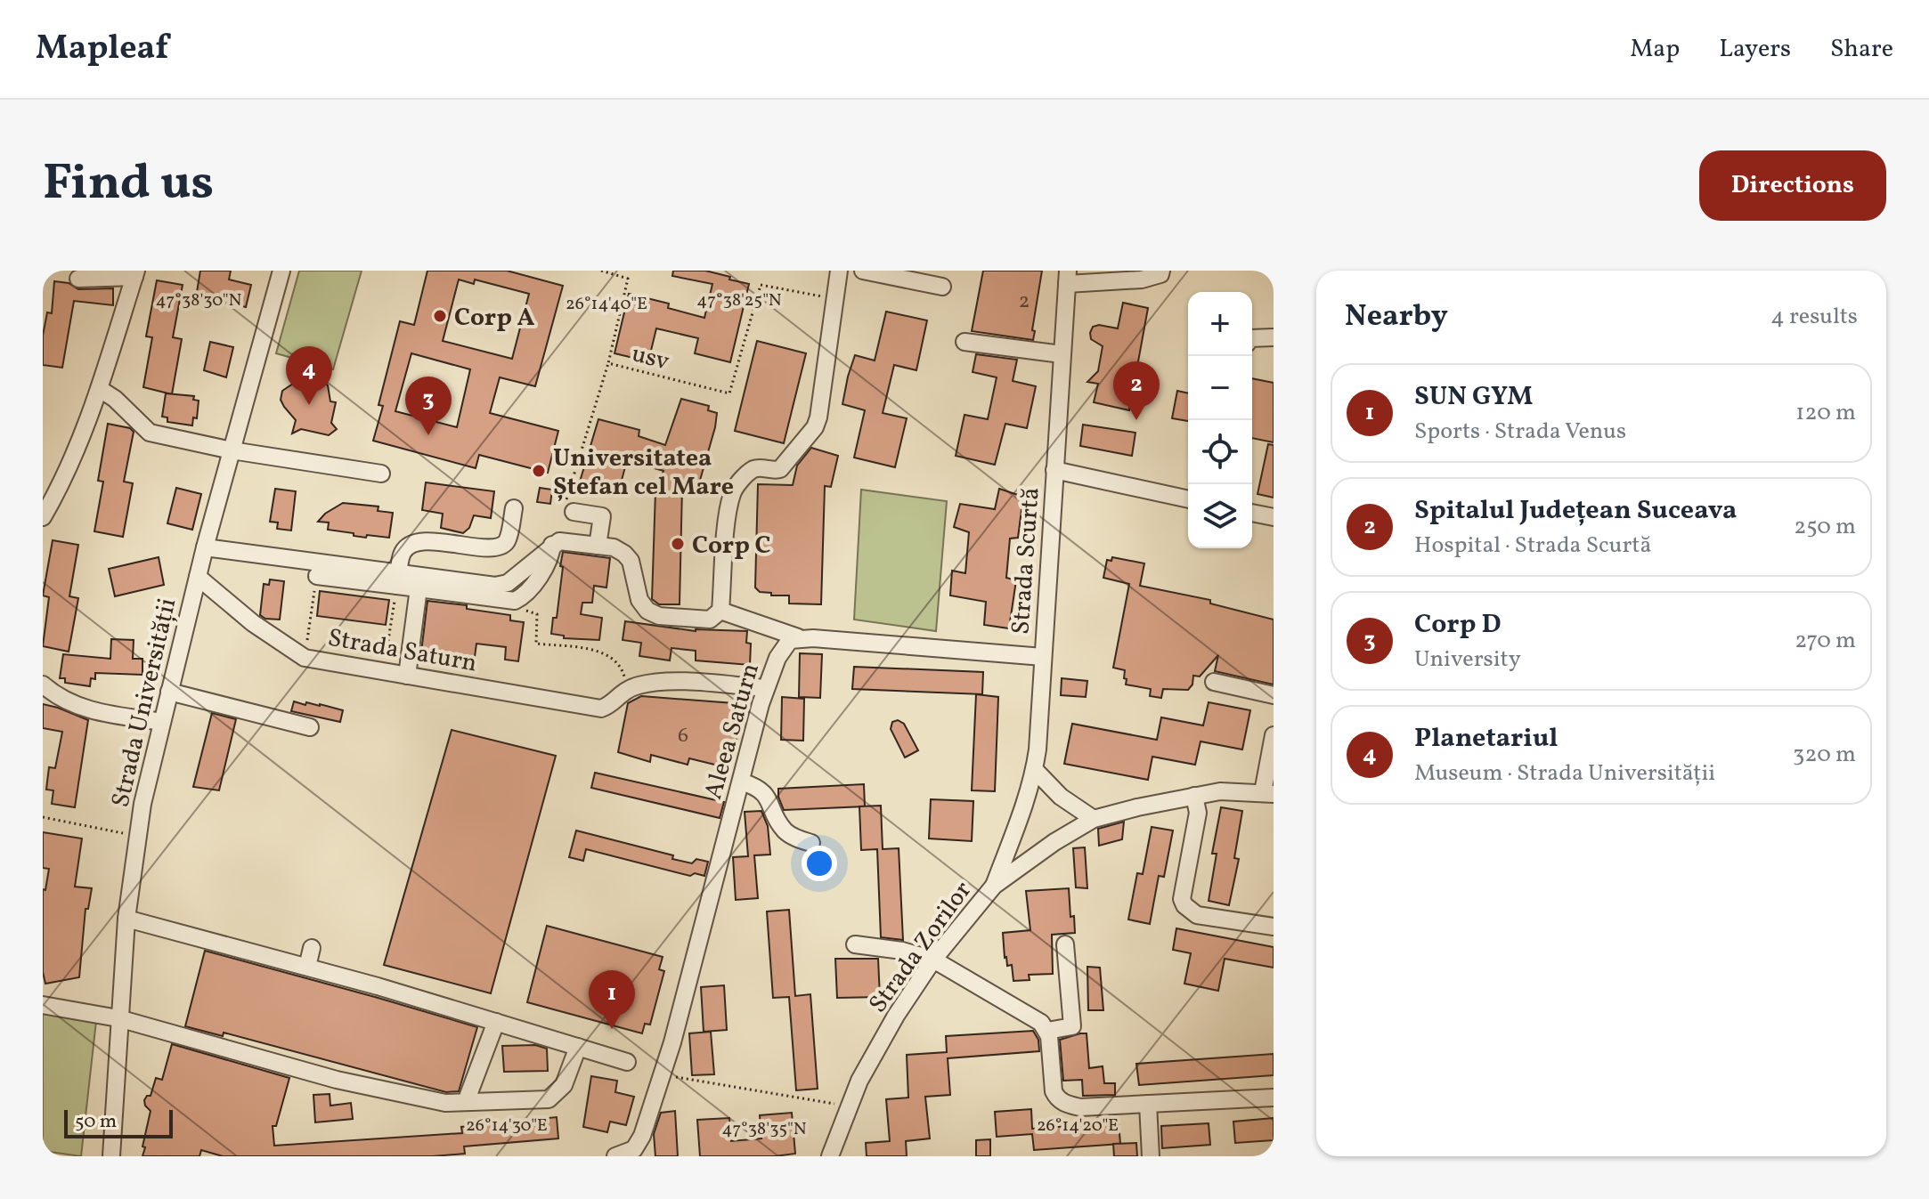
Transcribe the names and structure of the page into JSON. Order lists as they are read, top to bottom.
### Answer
{
  "streets": {
    "street": [
      "Strada Scurtă",
      "Strada Saturn",
      "Strada Universității",
      "Aleea Saturn",
      "Strada Zorilor"
    ],
    "path": ["usv"]
  },
  "crossings": [
    ["Strada Scurtă", "Strada Zorilor"],
    ["Strada Saturn", "Strada Universității"],
    ["Strada Saturn", "Aleea Saturn"]
  ],
  "places": ["Corp A", "Universitatea Ștefan cel Mare", "Corp C"],
  "house_numbers": ["2", "6"],
  "scale_bar": "50 m",
  "page": {
    "header": "Mapleaf",
    "nav": ["Map", "Layers", "Share"],
    "title": "Find us",
    "buttons": "Directions",
    "heading": ["Nearby", "4 results"],
    "map_buttons": ["+", "−"],
    "pins": [
      "4",
      "2",
      "3",
      "1"
    ],
    "list": [
      {
        "mark": "1",
        "name": "SUN GYM",
        "note": "Sports · Strada Venus",
        "value": "120 m"
      },
      {
        "mark": "2",
        "name": "Spitalul Județean Suceava",
        "note": "Hospital · Strada Scurtă",
        "value": "250 m"
      },
      {
        "mark": "3",
        "name": "Corp D",
        "note": "University",
        "value": "270 m"
      },
      {
        "mark": "4",
        "name": "Planetariul",
        "note": "Museum · Strada Universității",
        "value": "320 m"
      }
    ],
    "scale": "50 m"
  },
  "coordinates": [
    "47°38'30\"N",
    "47°38'25\"N",
    "26°14'40\"E",
    "26°14'30\"E",
    "26°14'20\"E",
    "47°38'35\"N"
  ]
}
